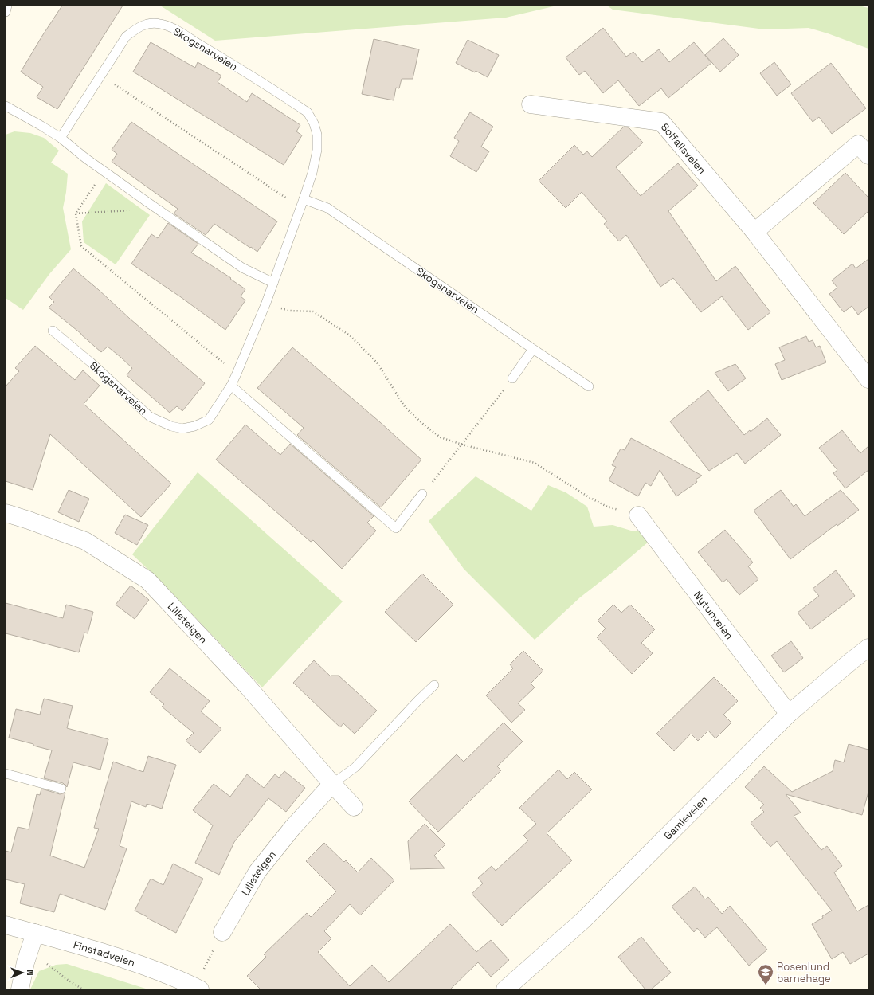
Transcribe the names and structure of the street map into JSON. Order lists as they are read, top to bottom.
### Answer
{
  "streets": {
    "street": [
      "Solfallsveien",
      "Nytunveien",
      "Lilleteigen",
      "Gamleveien",
      "Finstadveien"
    ],
    "lane": ["Skogsnarveien"]
  },
  "crossings": [
    ["Nytunveien", "Gamleveien"]
  ],
  "places": {
    "school or university": ["Rosenlund barnehage"]
  },
  "north": "right"
}
